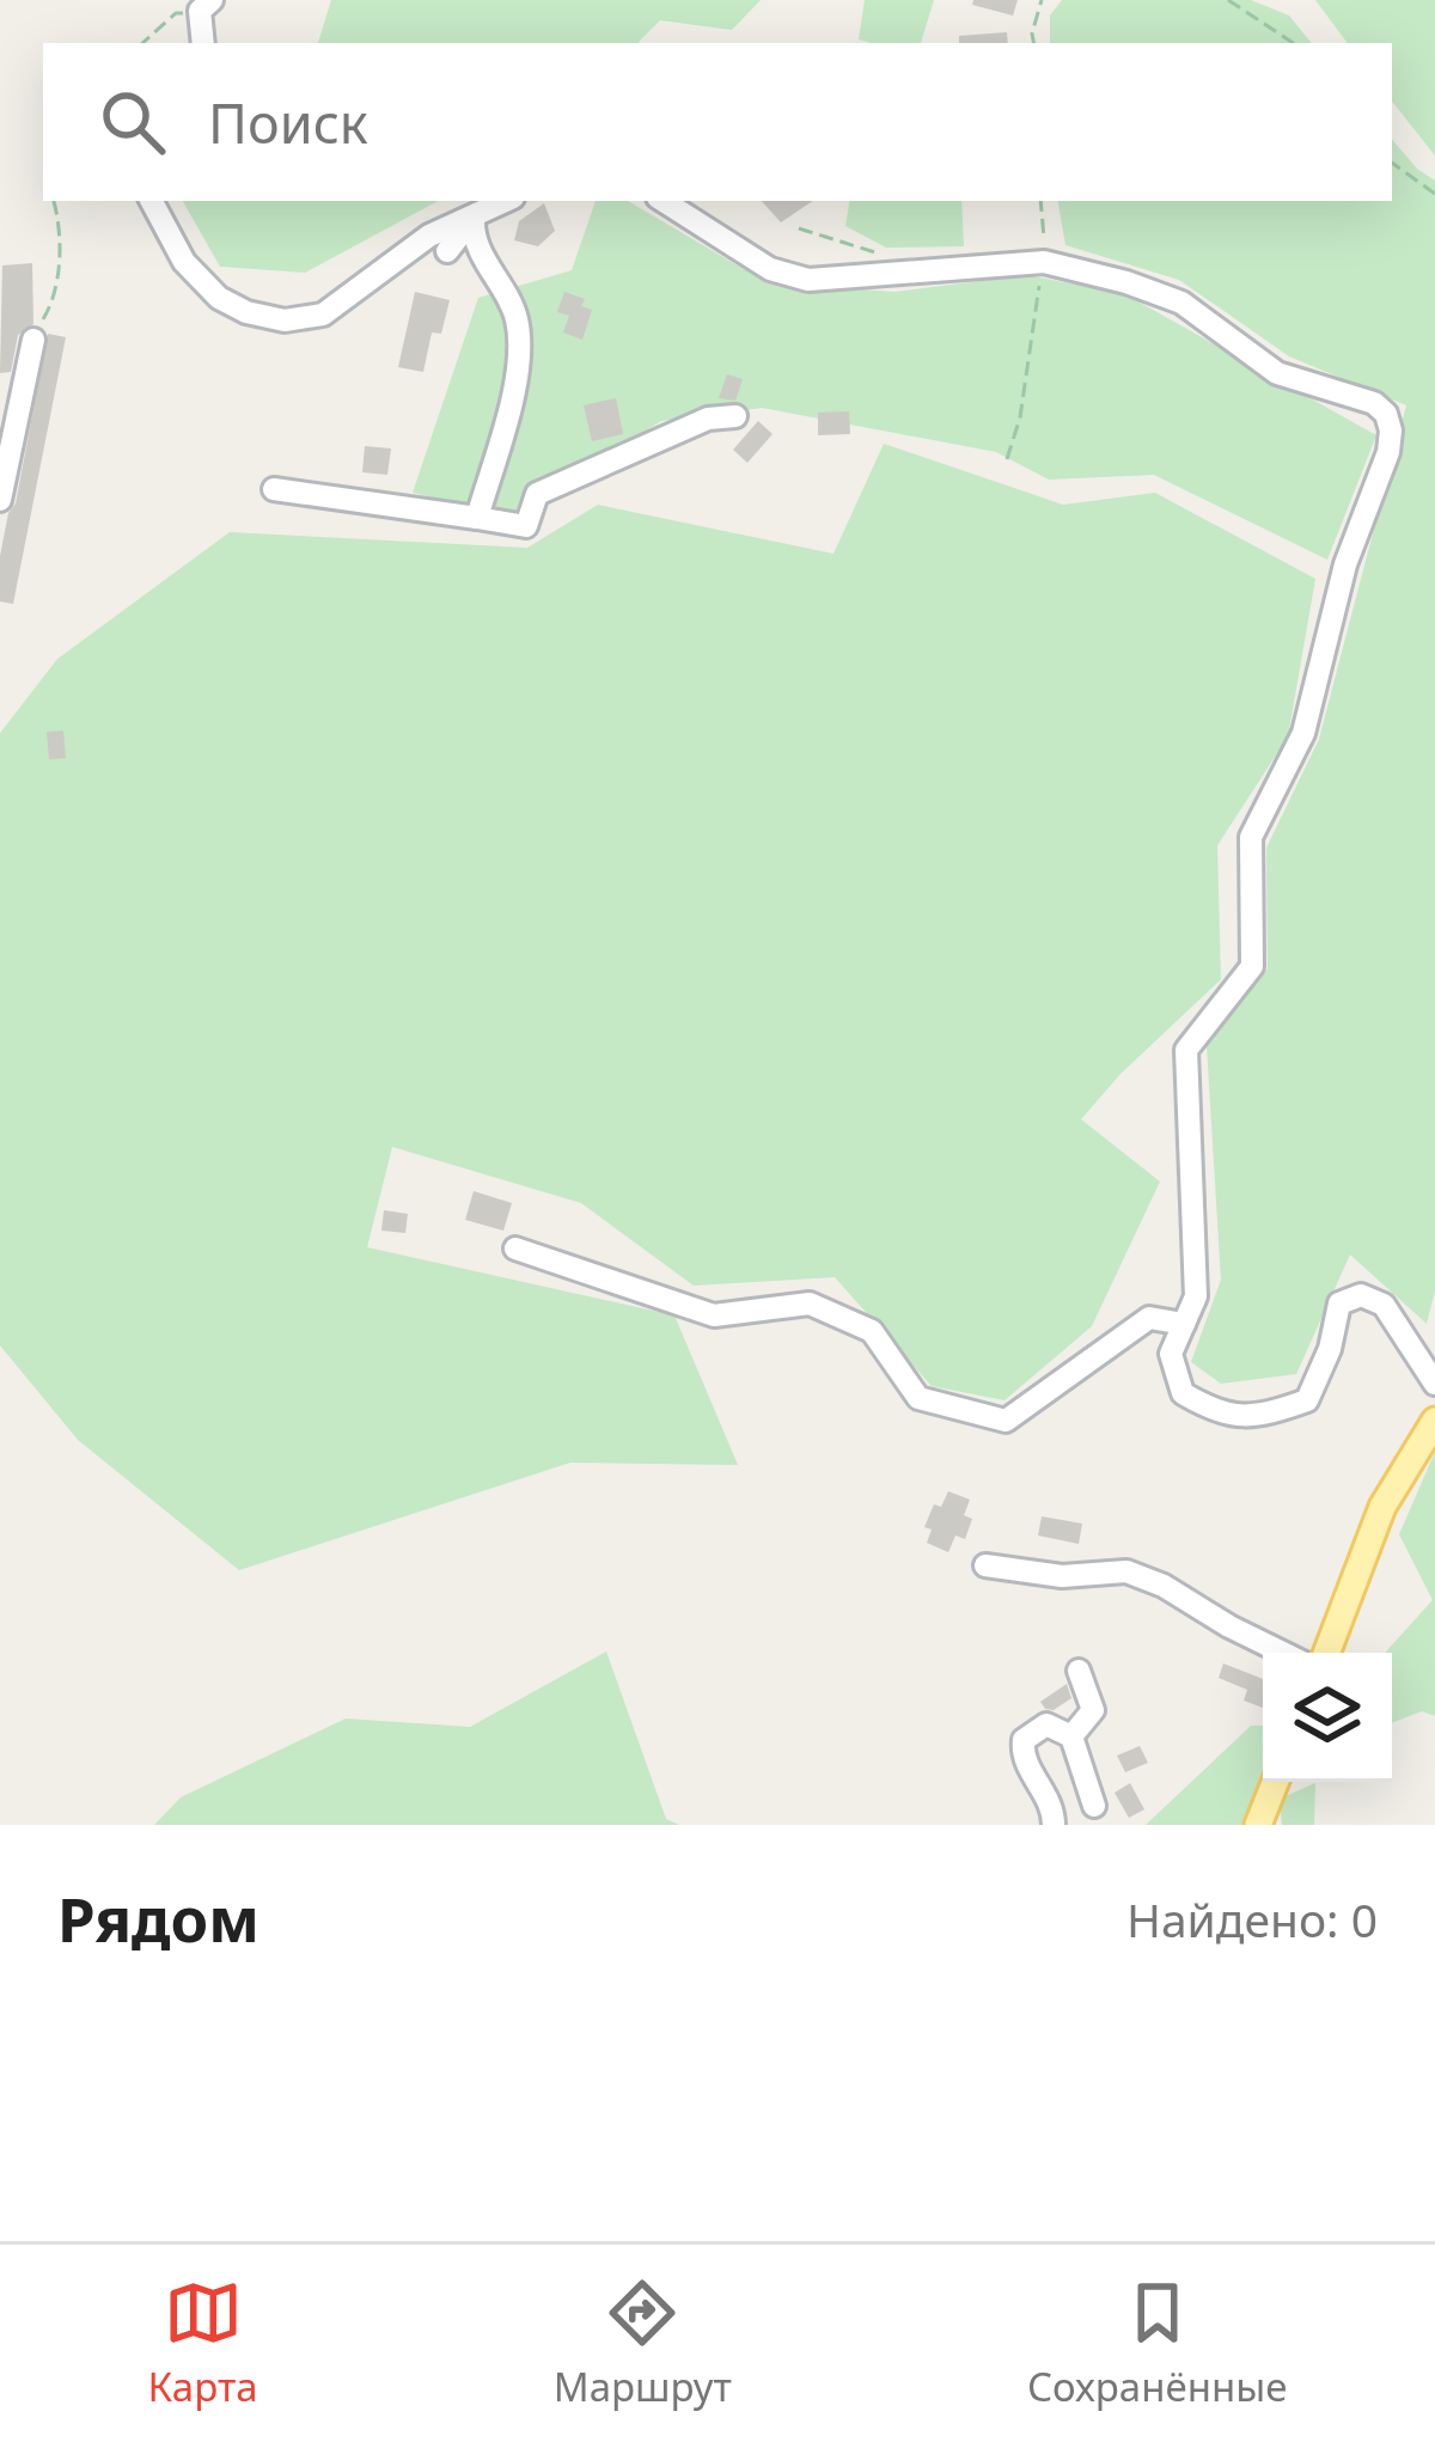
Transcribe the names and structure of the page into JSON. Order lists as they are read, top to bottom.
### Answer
{
  "page": {
    "search": "Поиск",
    "heading": ["Рядом", "Найдено: 0"],
    "nav": ["Карта", "Маршрут", "Сохранённые"]
  }
}
